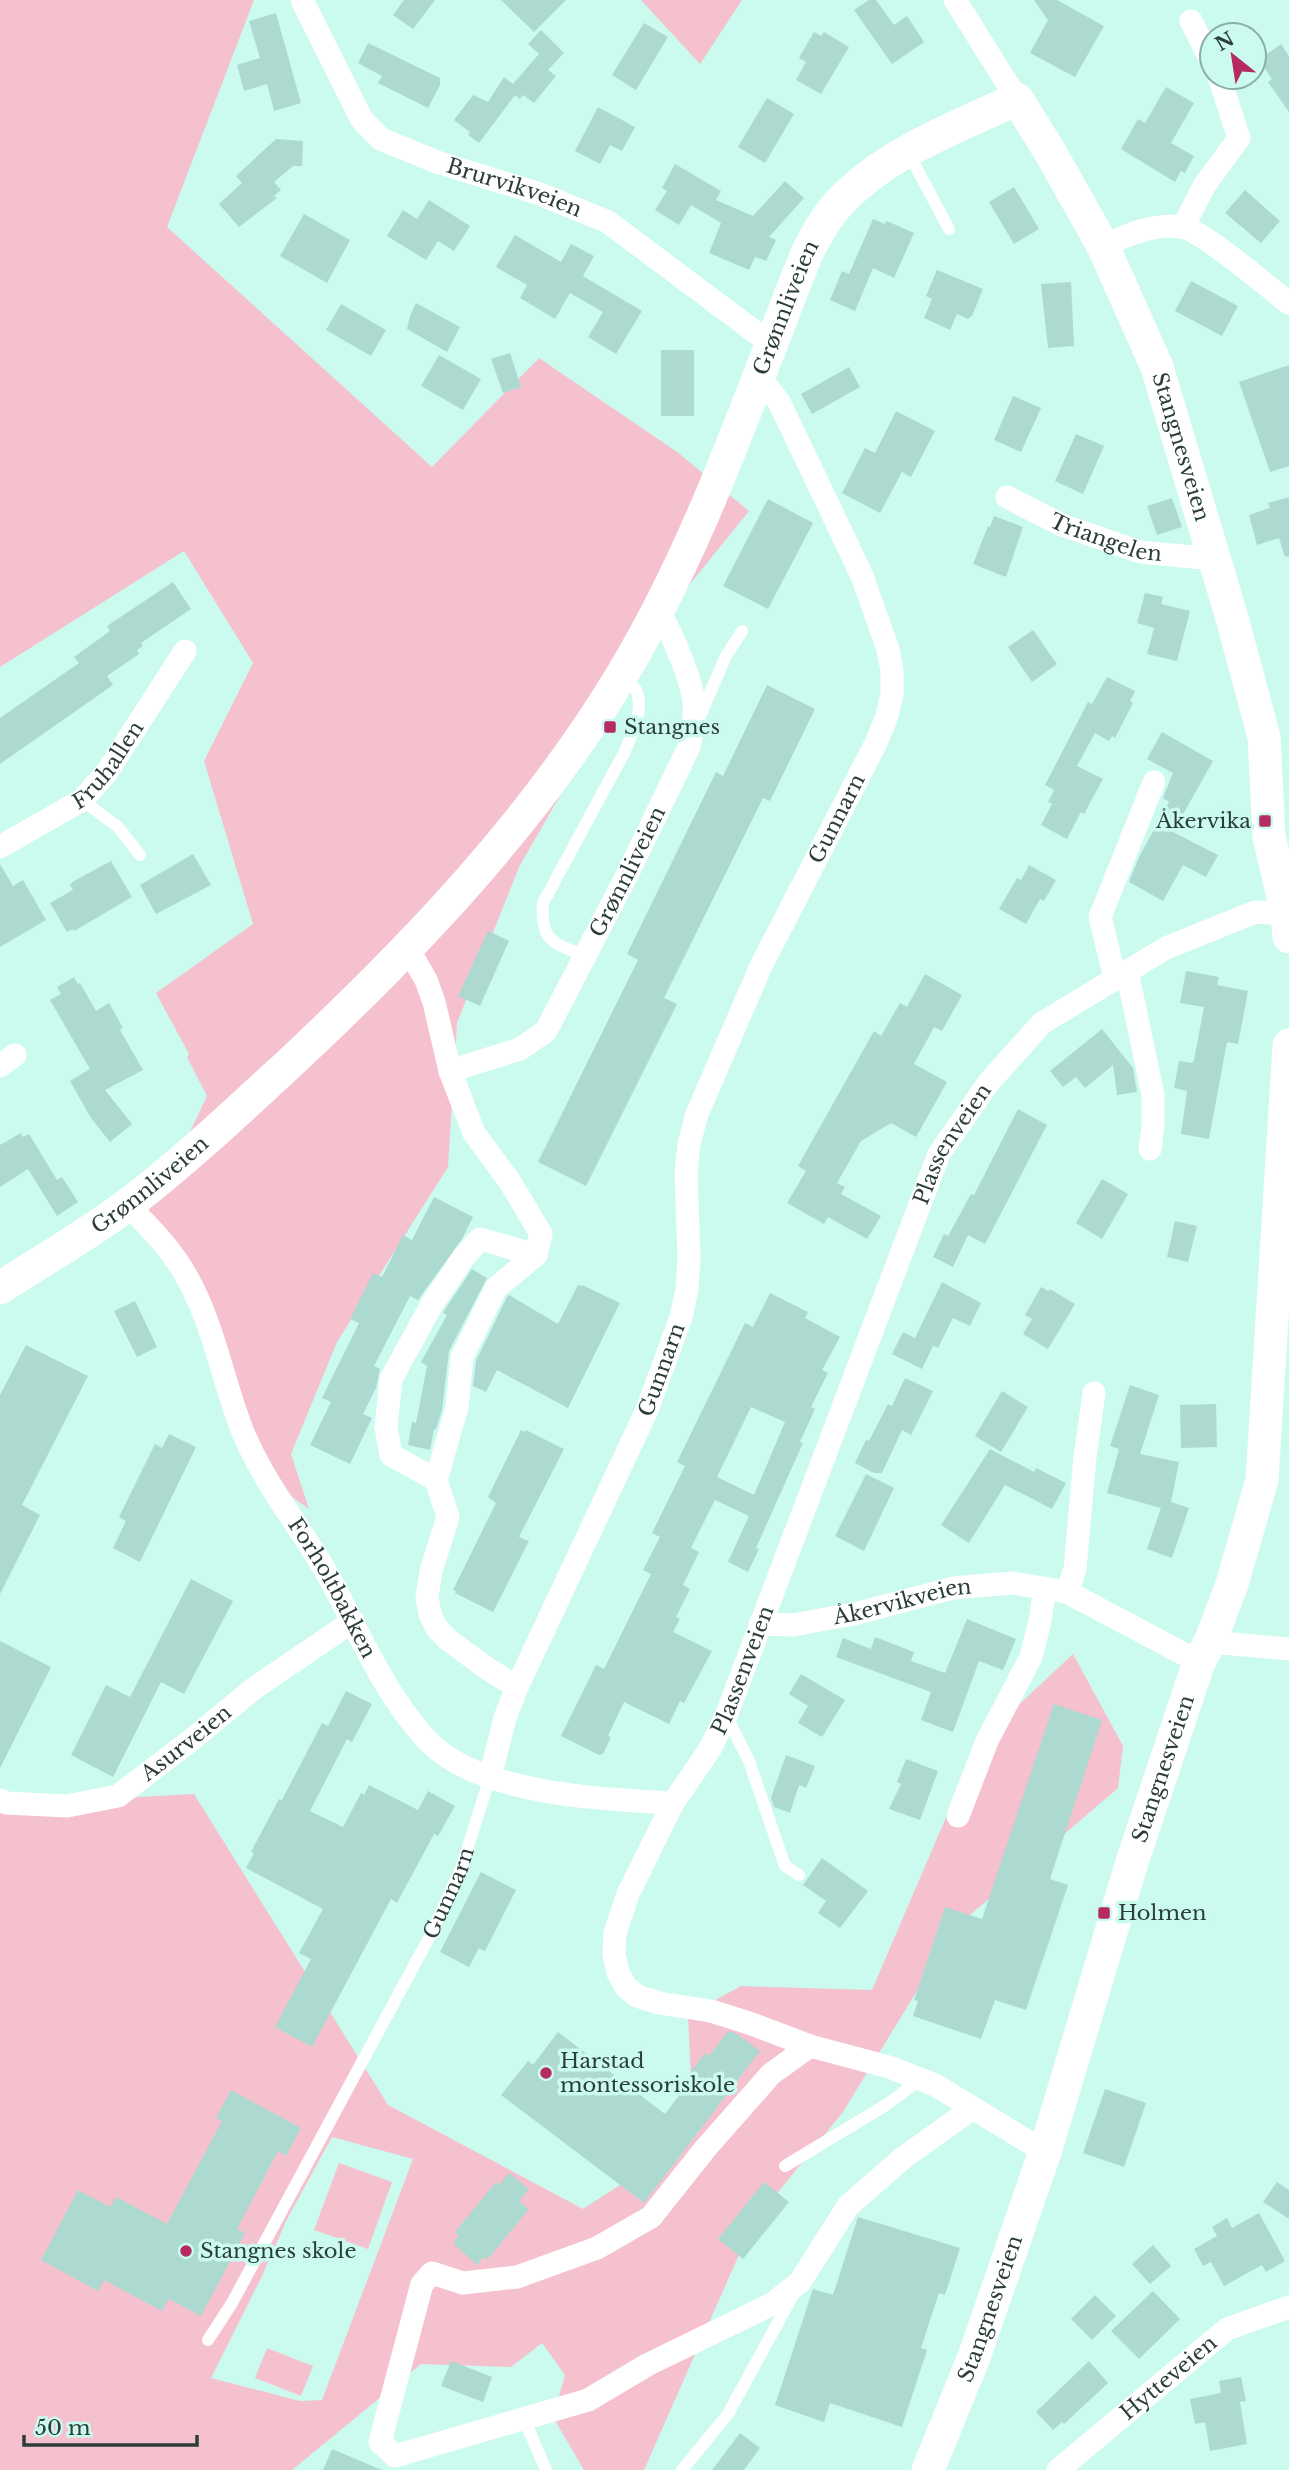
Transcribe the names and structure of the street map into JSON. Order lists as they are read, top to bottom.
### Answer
{
  "streets": {
    "main road": ["Grønnliveien", "Stangnesveien"],
    "street": [
      "Brurvikveien",
      "Triangelen",
      "Fruhallen",
      "Gunnarn",
      "Plassenveien",
      "Forholtbakken",
      "Åkervikveien",
      "Asurveien",
      "Hytteveien"
    ]
  },
  "crossings": [
    ["Brurvikveien", "Grønnliveien"],
    ["Grønnliveien", "Stangnesveien"],
    ["Grønnliveien", "Gunnarn"],
    ["Grønnliveien", "Forholtbakken"],
    ["Stangnesveien", "Triangelen"],
    ["Stangnesveien", "Plassenveien"],
    ["Stangnesveien", "Åkervikveien"],
    ["Gunnarn", "Forholtbakken"],
    ["Plassenveien", "Forholtbakken"],
    ["Plassenveien", "Åkervikveien"],
    ["Forholtbakken", "Asurveien"]
  ],
  "places": {
    "transit": ["Stangnes", "Åkervika", "Holmen"],
    "other": ["Harstad montessoriskole", "Stangnes skole"]
  },
  "scale_bar": "50 m",
  "north": "top left"
}
